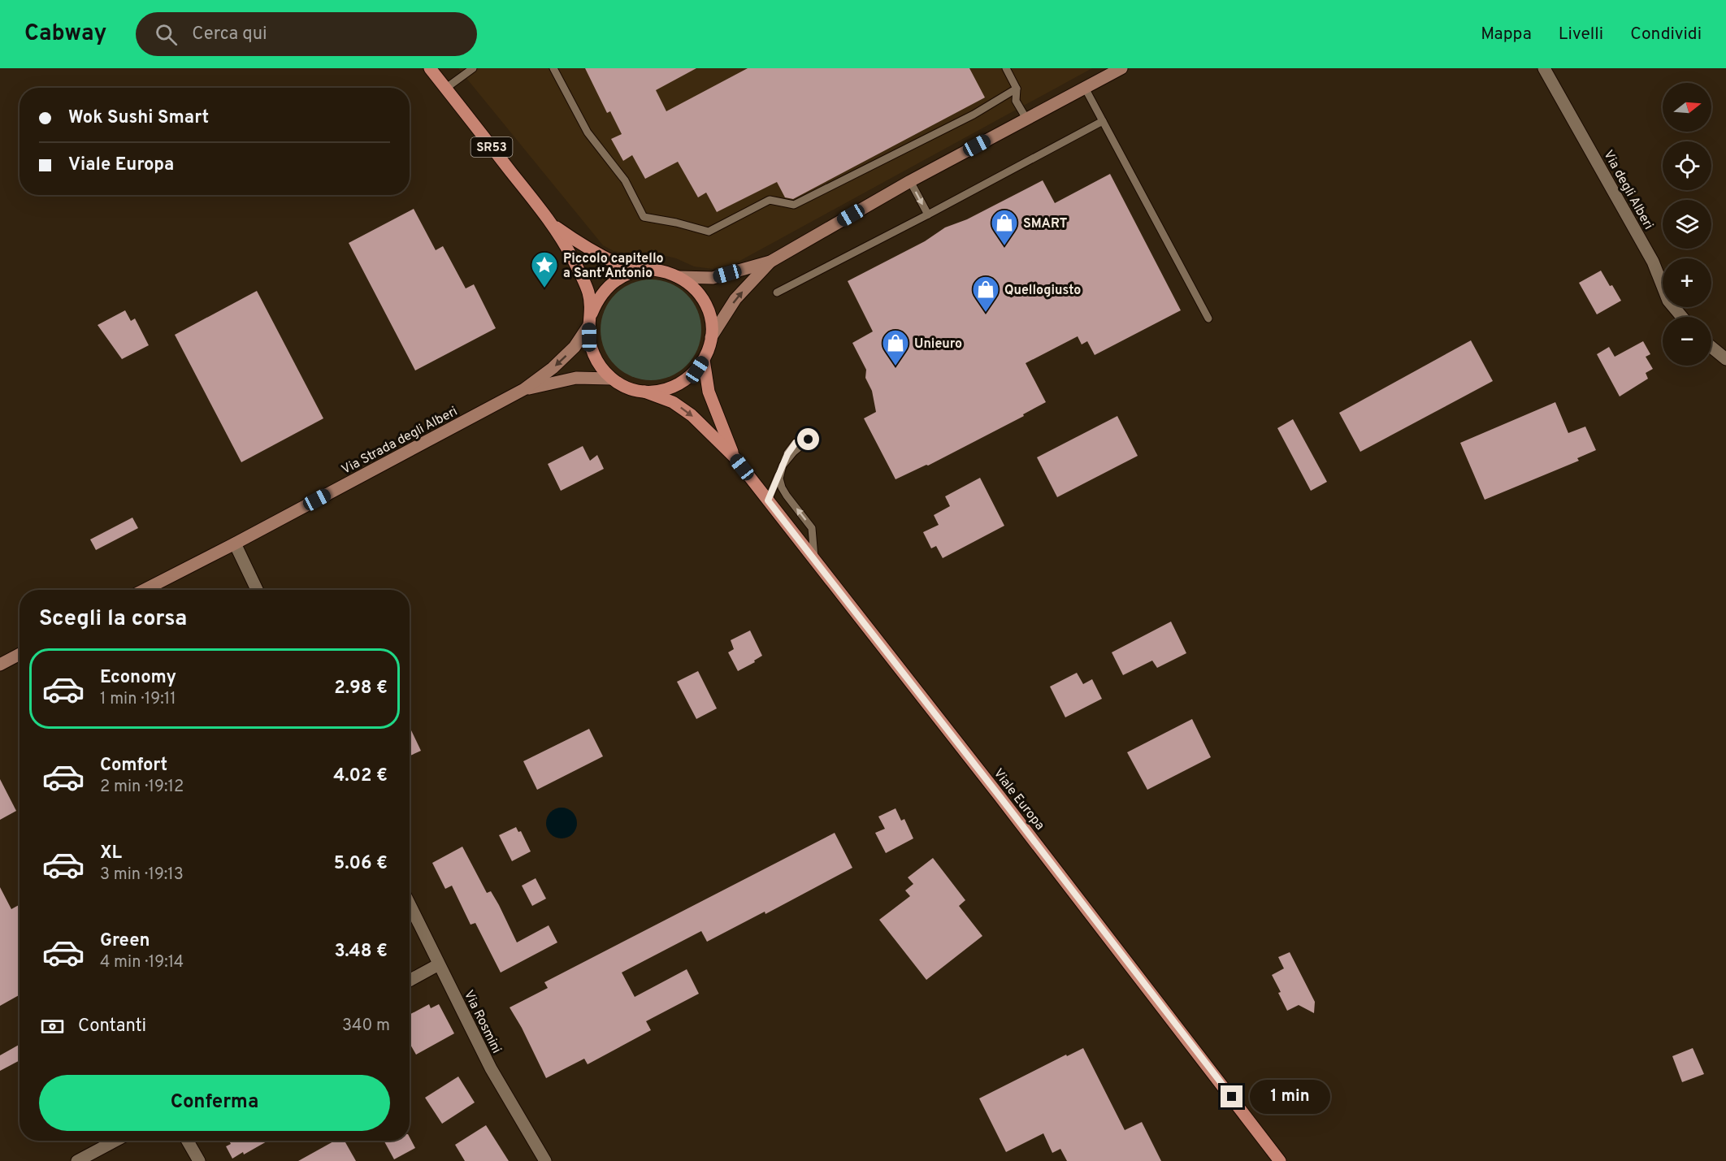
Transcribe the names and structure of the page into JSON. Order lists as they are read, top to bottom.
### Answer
{
  "streets": {
    "main road": ["SR53", "Via Strada degli Alberi", "Viale Europa"],
    "street": ["Via degli Alberi", "Via Rosmini"]
  },
  "crossings": [
    ["Via Strada degli Alberi", "Viale Europa"]
  ],
  "places": {
    "shop": ["SMART", "Quellogiusto", "Unieuro"],
    "place": ["Piccolo capitello a Sant'Antonio"]
  },
  "north": "right",
  "page": {
    "header": "Cabway",
    "search": "Cerca qui",
    "nav": ["Mappa", "Livelli", "Condividi"],
    "map_buttons": ["+", "−"],
    "banner": ["Wok Sushi Smart", "Viale Europa"],
    "heading": "Scegli la corsa",
    "list": [
      {
        "name": "Economy",
        "note": "1 min · 19:11",
        "value": "2.98 €"
      },
      {
        "name": "Comfort",
        "note": "2 min · 19:12",
        "value": "4.02 €"
      },
      {
        "name": "XL",
        "note": "3 min · 19:13",
        "value": "5.06 €"
      },
      {
        "name": "Green",
        "note": "4 min · 19:14",
        "value": "3.48 €"
      }
    ],
    "pay": ["Contanti", "340 m"],
    "buttons": "Conferma",
    "bubble": "1 min"
  }
}
